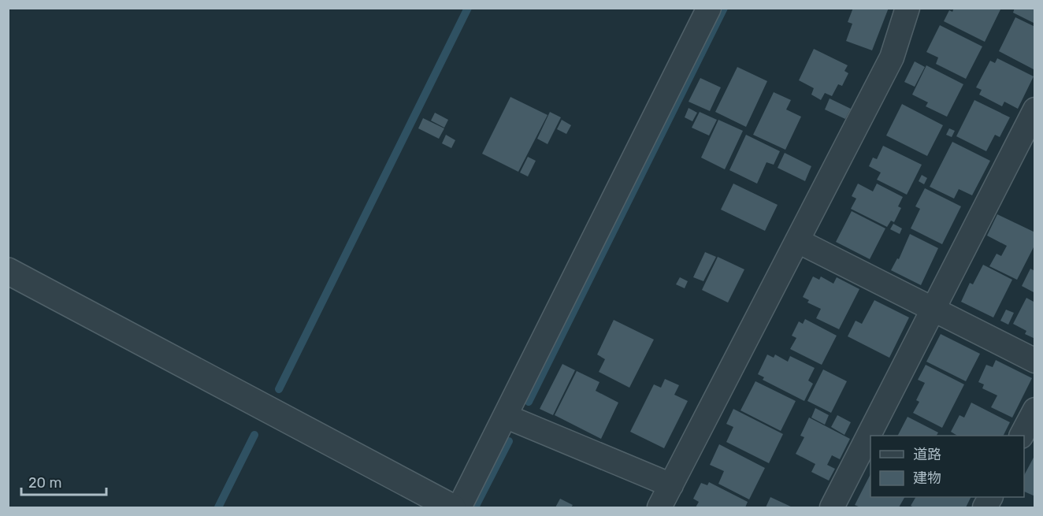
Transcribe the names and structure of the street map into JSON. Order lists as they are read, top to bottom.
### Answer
{
  "legend": ["道路", "建物"],
  "scale_bar": "20 m"
}
